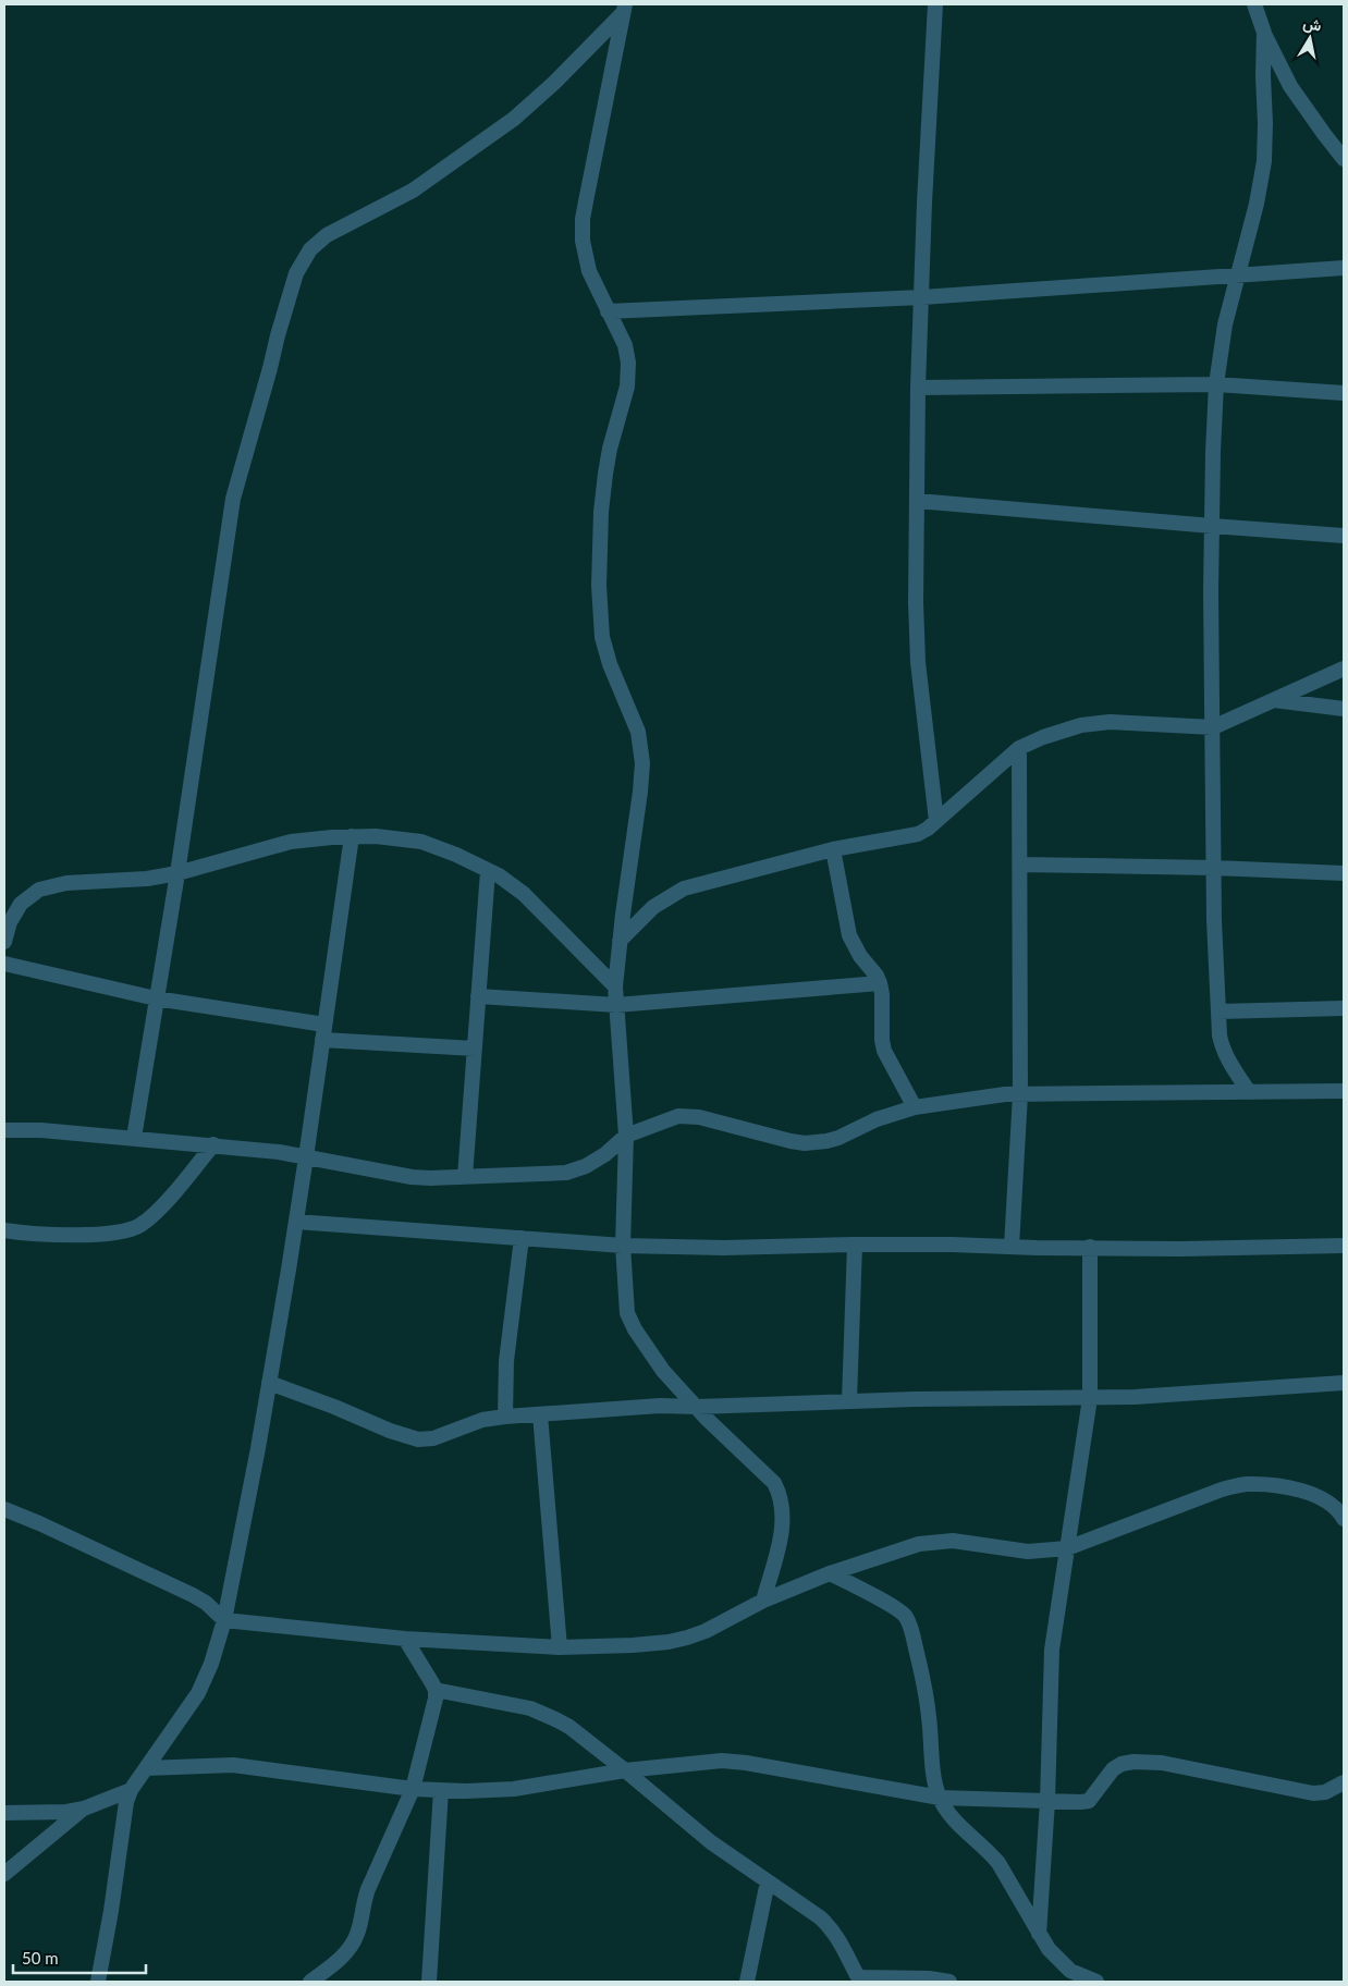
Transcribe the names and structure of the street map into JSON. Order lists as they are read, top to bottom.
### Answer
{
  "scale_bar": "50 m",
  "north": "top"
}
